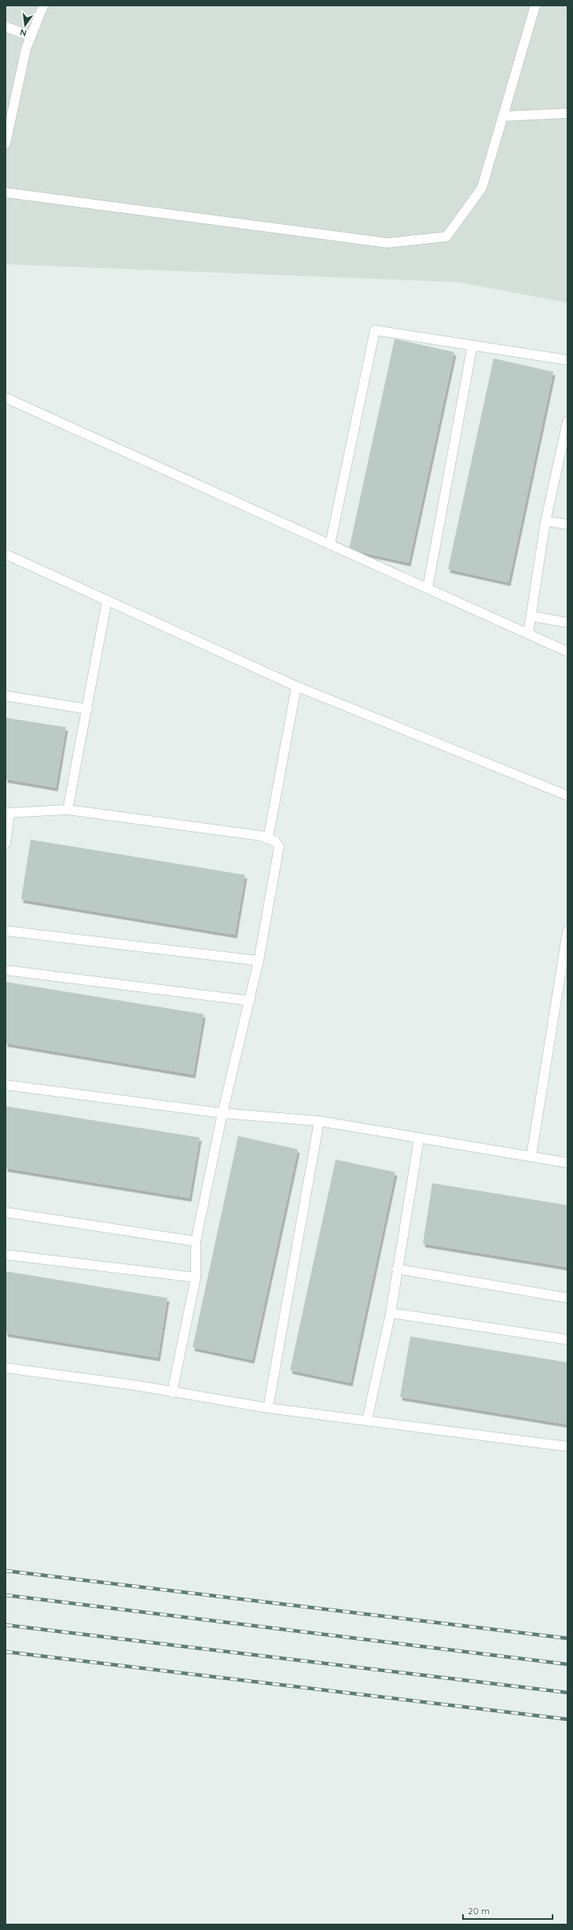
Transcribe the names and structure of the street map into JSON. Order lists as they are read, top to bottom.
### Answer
{
  "scale_bar": "20 m",
  "north": "bottom"
}
